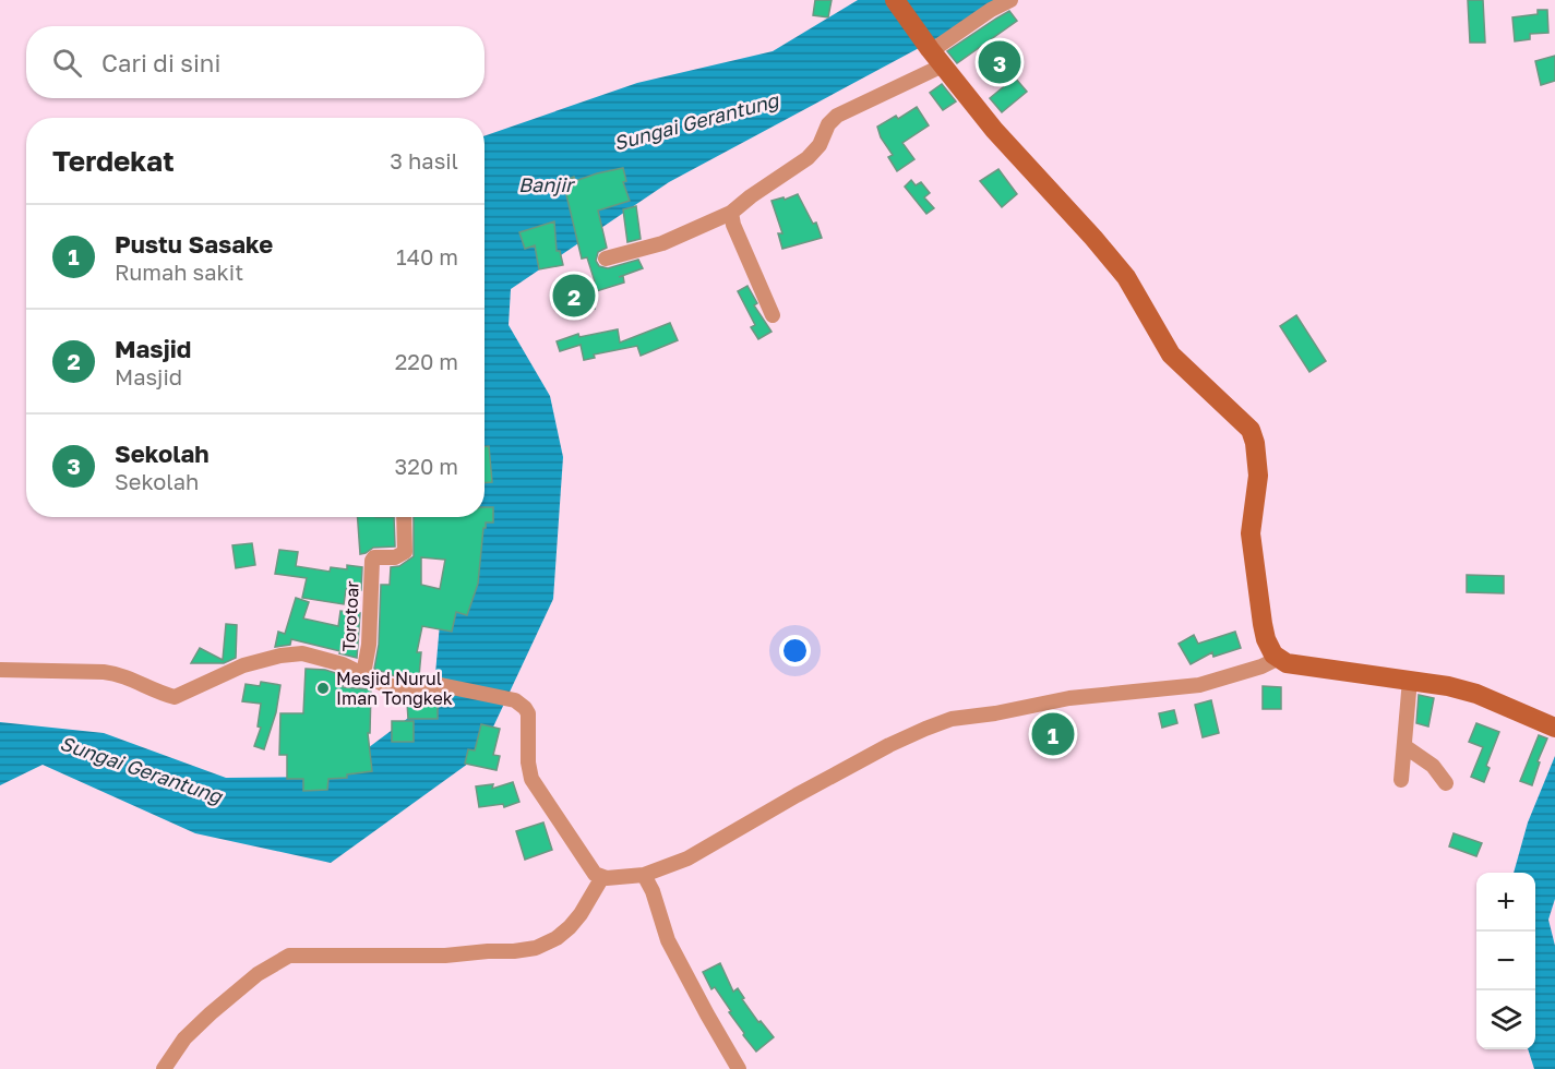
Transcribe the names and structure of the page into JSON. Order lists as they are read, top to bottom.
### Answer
{
  "streets": {
    "street": ["Torotoar"]
  },
  "water": ["Sungai Gerantung", "Banjir"],
  "places": ["Mesjid Nurul Iman Tongkek"],
  "page": {
    "search": "Cari di sini",
    "pins": ["3", "2", "1"],
    "heading": ["Terdekat", "3 hasil"],
    "list": [
      {
        "mark": "1",
        "name": "Pustu Sasake",
        "note": "Rumah sakit",
        "value": "140 m"
      },
      {
        "mark": "2",
        "name": "Masjid",
        "note": "Masjid",
        "value": "220 m"
      },
      {
        "mark": "3",
        "name": "Sekolah",
        "note": "Sekolah",
        "value": "320 m"
      }
    ],
    "map_buttons": ["+", "−"]
  }
}
